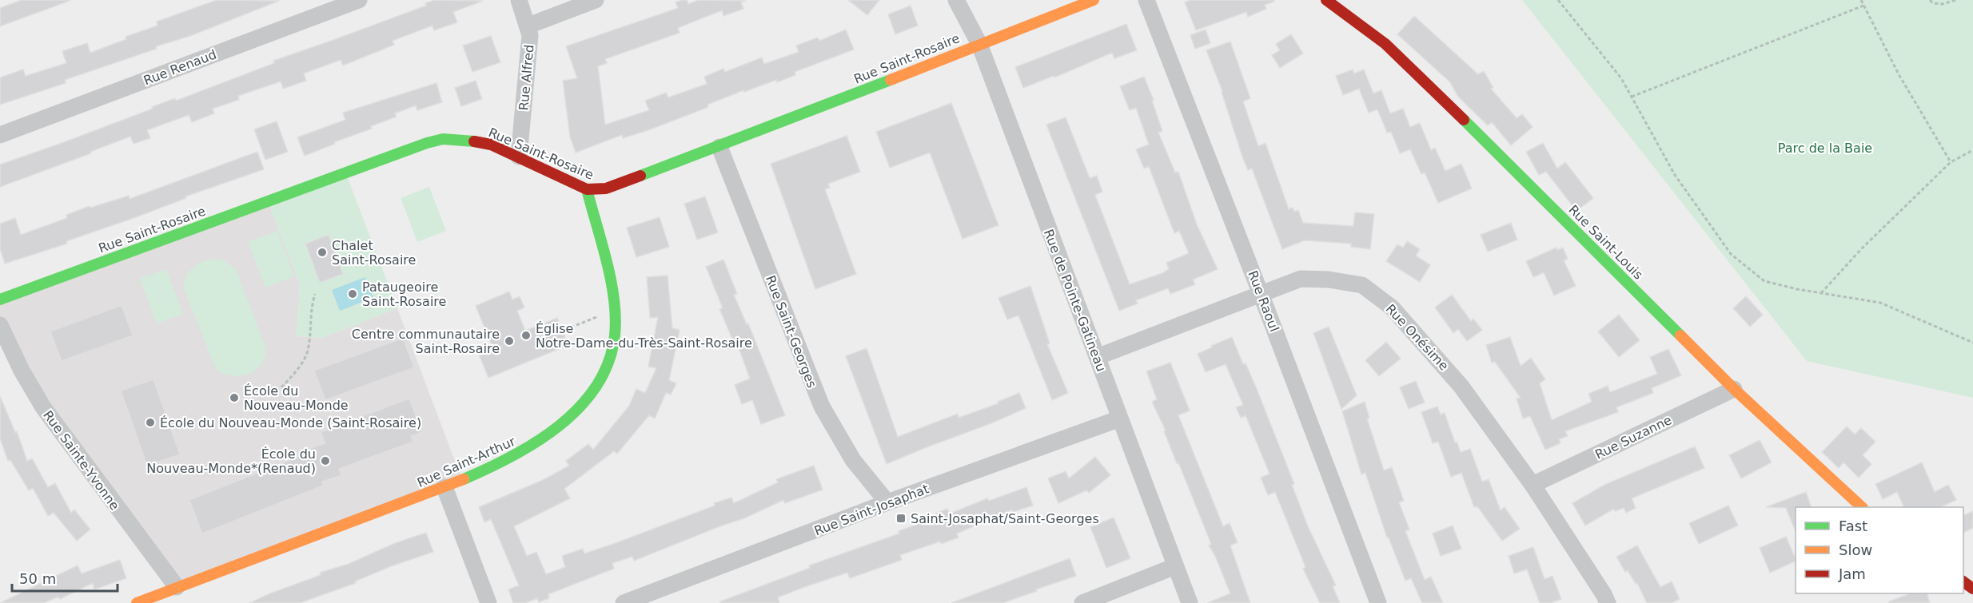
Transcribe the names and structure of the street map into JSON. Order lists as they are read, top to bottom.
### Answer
{
  "streets": {
    "street": [
      "Rue Saint-Rosaire",
      "Rue Renaud",
      "Rue Alfred",
      "Rue Saint-Louis",
      "Rue de Pointe-Gatineau",
      "Rue Raoul",
      "Rue Saint-Georges",
      "Rue Onésime",
      "Rue Suzanne",
      "Rue Sainte-Yvonne",
      "Rue Saint-Arthur",
      "Rue Saint-Josaphat"
    ]
  },
  "crossings": [
    ["Rue Saint-Rosaire", "Rue Alfred"],
    ["Rue Saint-Rosaire", "Rue de Pointe-Gatineau"],
    ["Rue Saint-Rosaire", "Rue Saint-Georges"],
    ["Rue Saint-Rosaire", "Rue Saint-Arthur"],
    ["Rue Saint-Louis", "Rue Suzanne"],
    ["Rue de Pointe-Gatineau", "Rue Onésime"],
    ["Rue de Pointe-Gatineau", "Rue Saint-Josaphat"],
    ["Rue Raoul", "Rue Onésime"],
    ["Rue Saint-Georges", "Rue Saint-Josaphat"],
    ["Rue Onésime", "Rue Suzanne"],
    ["Rue Sainte-Yvonne", "Rue Saint-Arthur"]
  ],
  "parks": ["Parc de la Baie"],
  "places": {
    "other": [
      "Chalet Saint-Rosaire",
      "Pataugeoire Saint-Rosaire",
      "Église Notre-Dame-du-Très-Saint-Rosaire",
      "Centre communautaire Saint-Rosaire",
      "École du Nouveau-Monde",
      "École du Nouveau-Monde (Saint-Rosaire)",
      "École du Nouveau-Monde*(Renaud)"
    ],
    "transit": ["Saint-Josaphat/Saint-Georges"]
  },
  "legend": ["Fast", "Slow", "Jam"],
  "scale_bar": "50 m"
}
